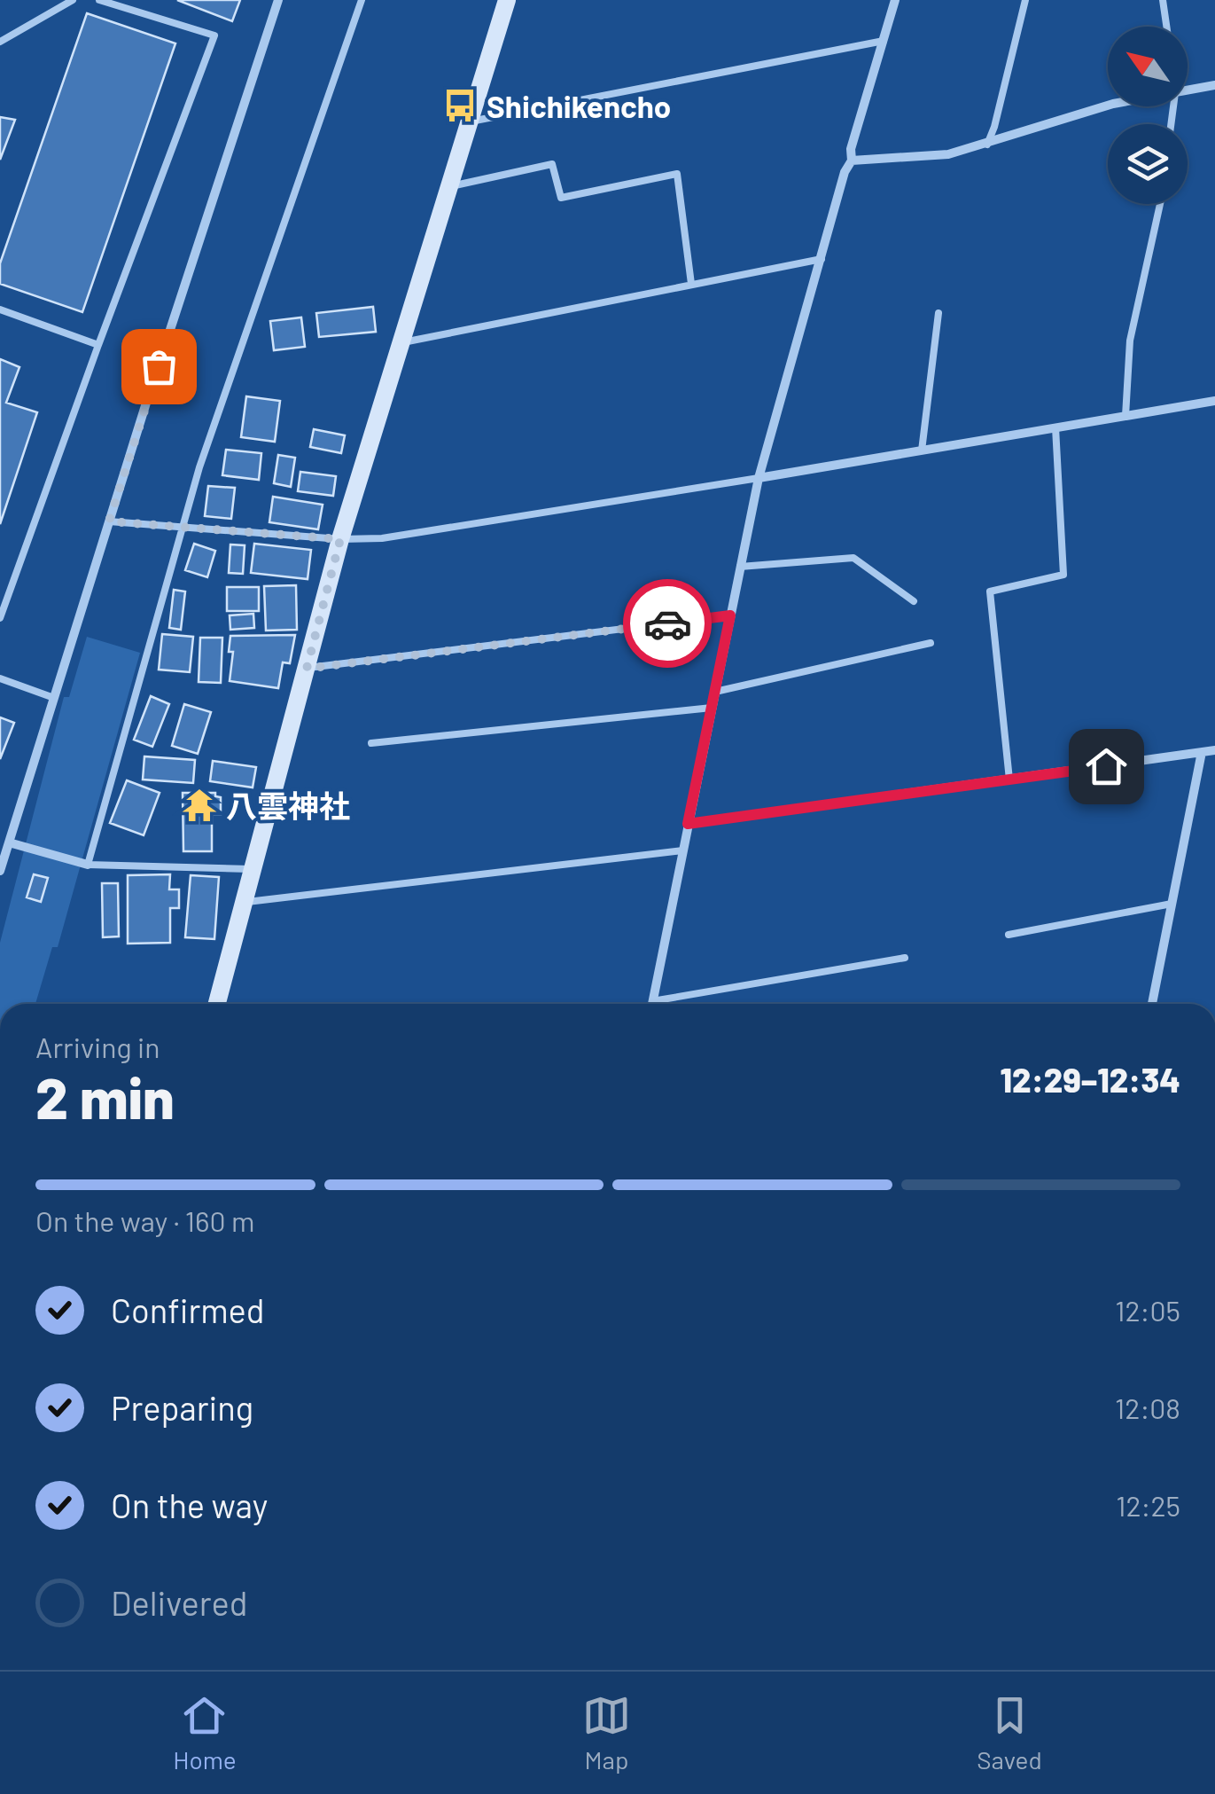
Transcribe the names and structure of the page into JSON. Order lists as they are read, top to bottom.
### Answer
{
  "places": {
    "bus stop": ["Shichikencho"],
    "temple": ["八雲神社"]
  },
  "north": "top left",
  "page": {
    "heading": ["2 min", "Arriving in", "12:29–12:34"],
    "bar": "On the way · 160 m",
    "list": [
      ["Confirmed", "12:05"],
      ["Preparing", "12:08"],
      ["On the way", "12:25"],
      "Delivered"
    ],
    "tabs": ["Home", "Map", "Saved"]
  }
}
